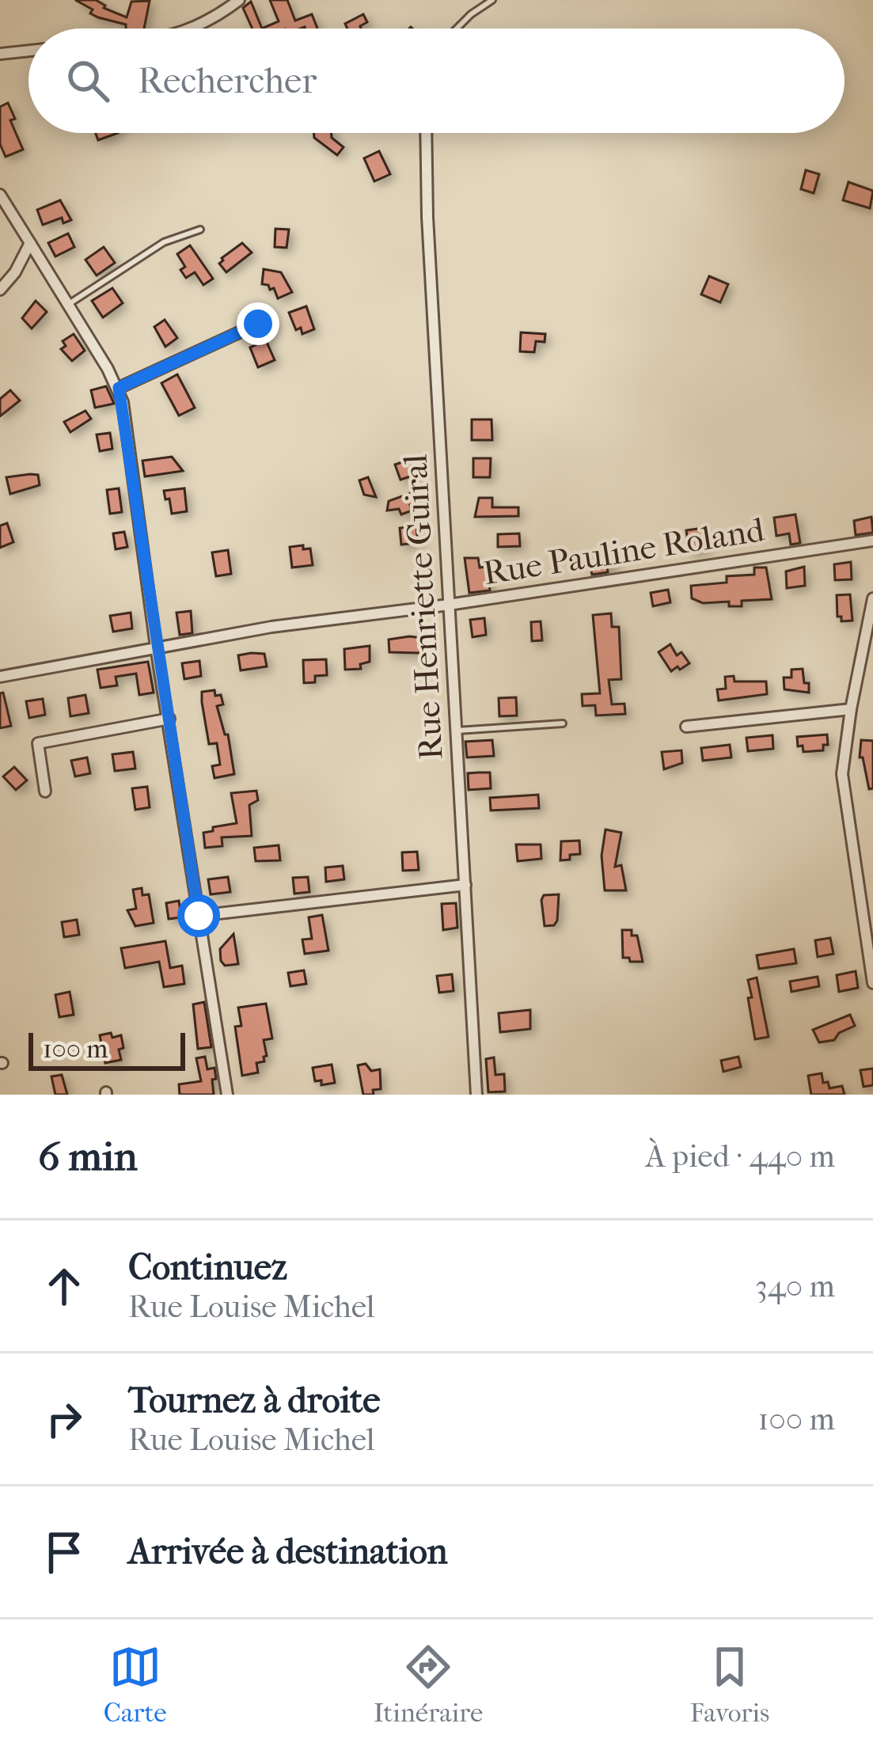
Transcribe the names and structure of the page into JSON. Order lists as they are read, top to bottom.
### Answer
{
  "streets": {
    "street": ["Rue Pauline Roland", "Rue Henriette Guiral"]
  },
  "crossings": [
    ["Rue Pauline Roland", "Rue Henriette Guiral"]
  ],
  "scale_bar": "100 m",
  "page": {
    "search": "Rechercher",
    "scale": "100 m",
    "heading": ["6 min", "À pied · 440 m"],
    "list": [
      ["Continuez", "Rue Louise Michel", "340 m"],
      ["Tournez à droite", "Rue Louise Michel", "100 m"],
      "Arrivée à destination"
    ],
    "nav": ["Carte", "Itinéraire", "Favoris"]
  }
}
